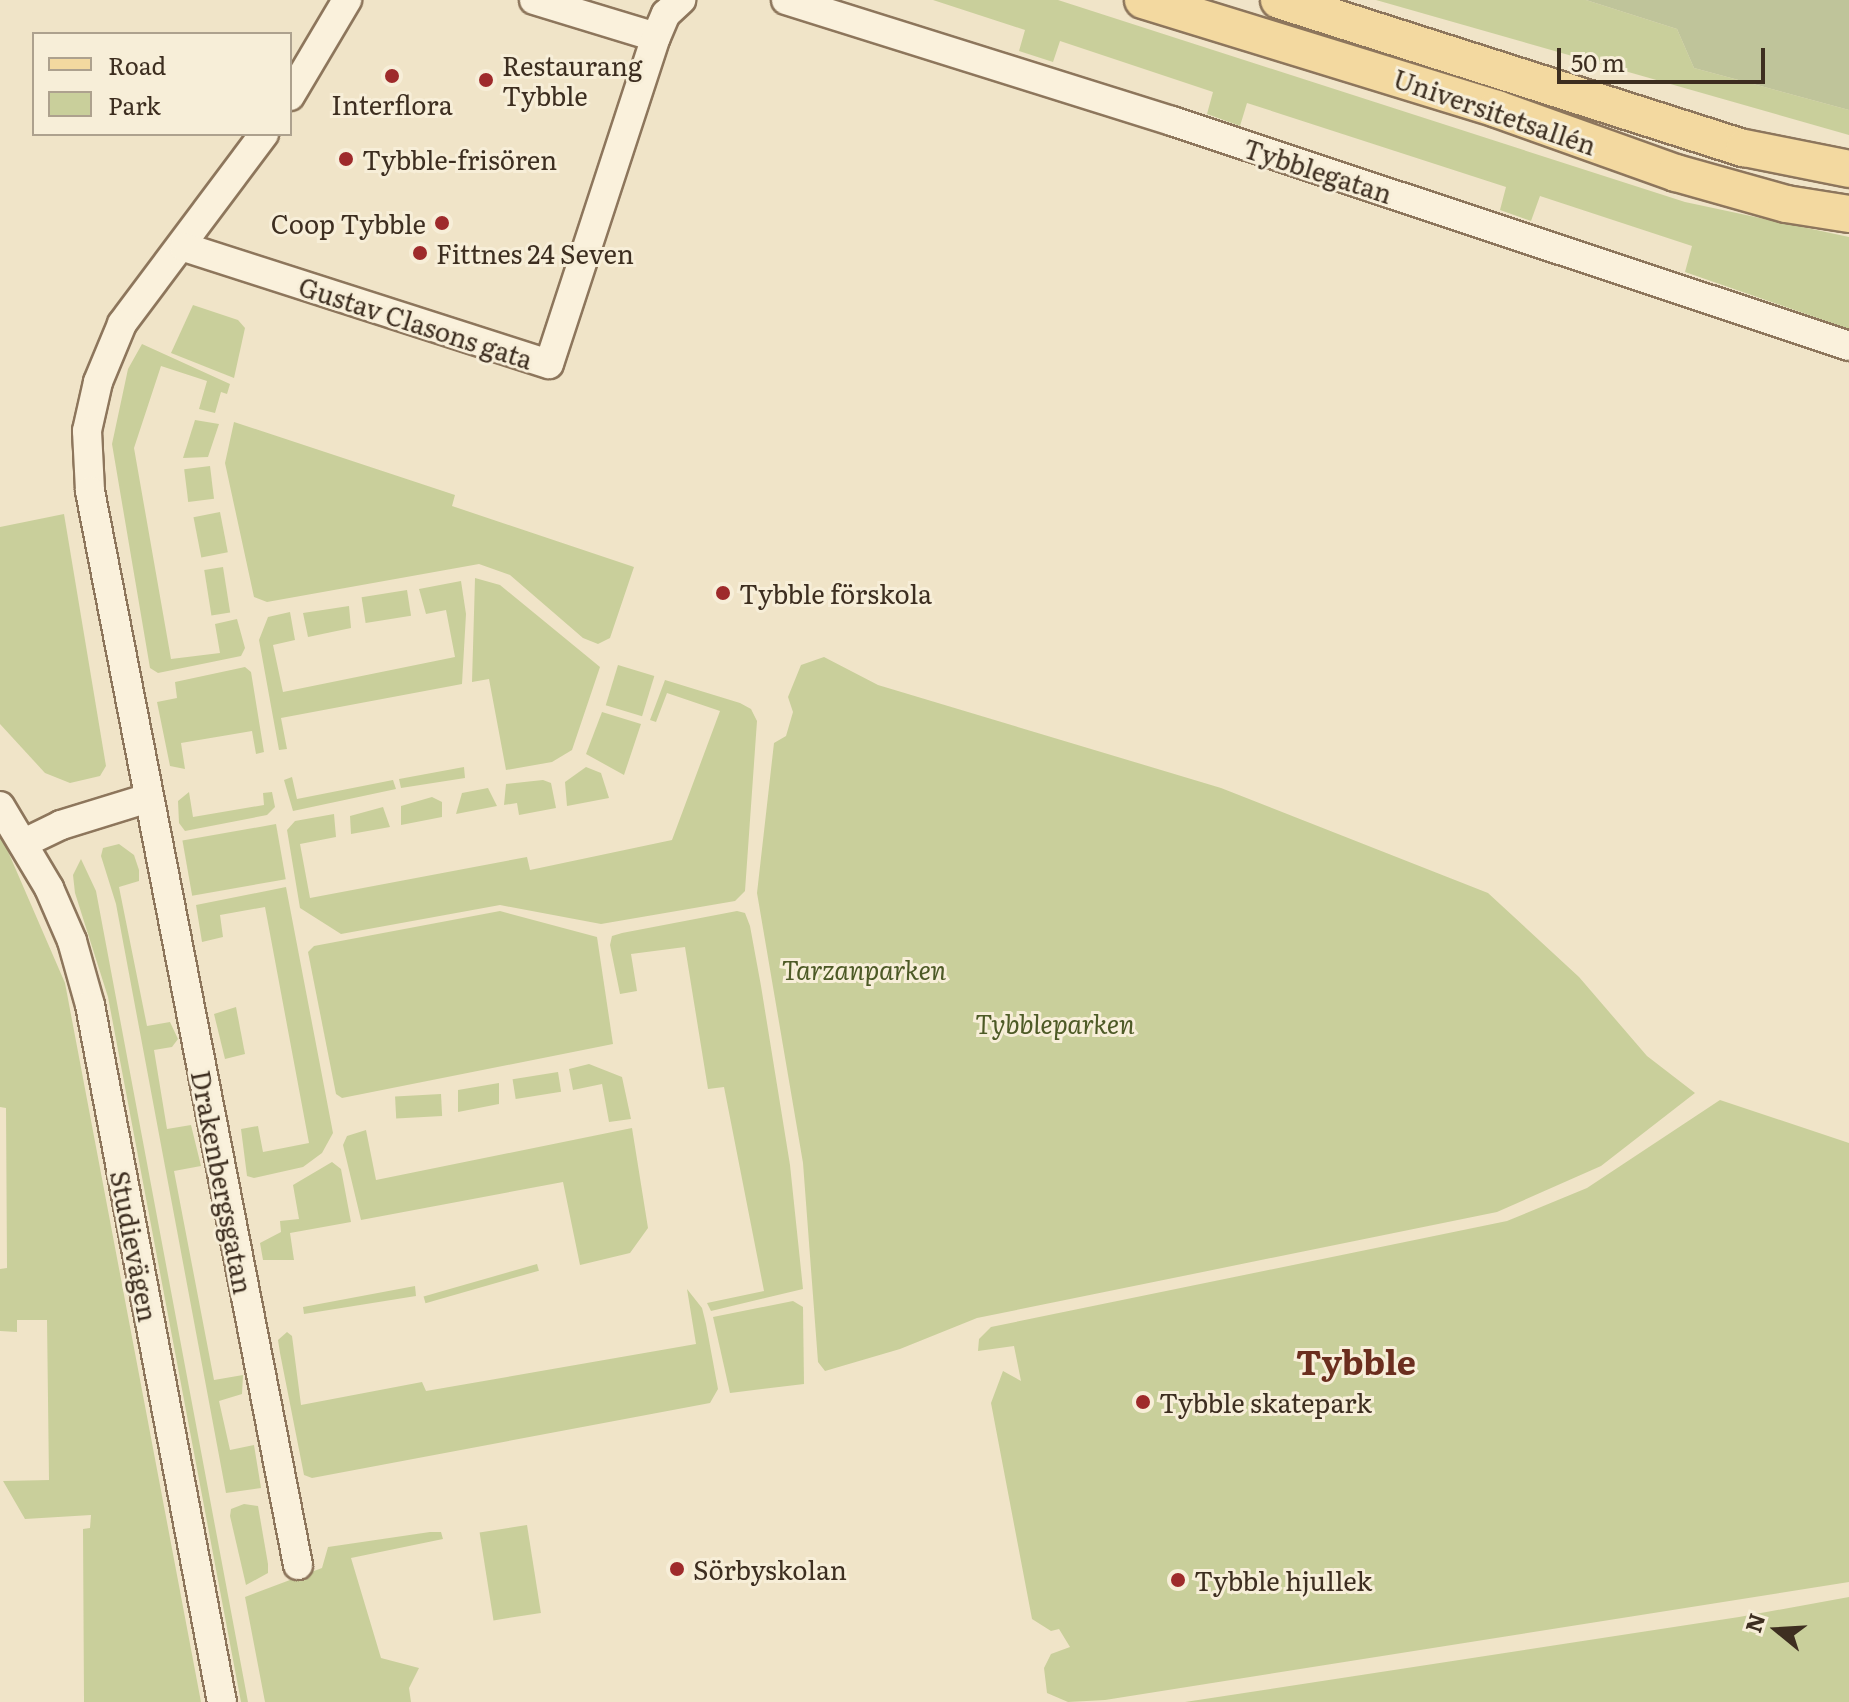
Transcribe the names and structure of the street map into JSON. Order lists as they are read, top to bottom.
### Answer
{
  "streets": {
    "main road": ["Universitetsallén"],
    "street": [
      "Tybblegatan",
      "Gustav Clasons gata",
      "Drakenbergsgatan",
      "Studievägen"
    ]
  },
  "crossings": [
    ["Gustav Clasons gata", "Drakenbergsgatan"]
  ],
  "districts": ["Tybble"],
  "parks": ["Tarzanparken", "Tybbleparken"],
  "places": [
    "Interflora",
    "Restaurang Tybble",
    "Tybble-frisören",
    "Coop Tybble",
    "Fittnes 24 Seven",
    "Tybble förskola",
    "Tybble skatepark",
    "Sörbyskolan",
    "Tybble hjullek"
  ],
  "legend": ["Road", "Park"],
  "scale_bar": "50 m",
  "north": "left"
}
